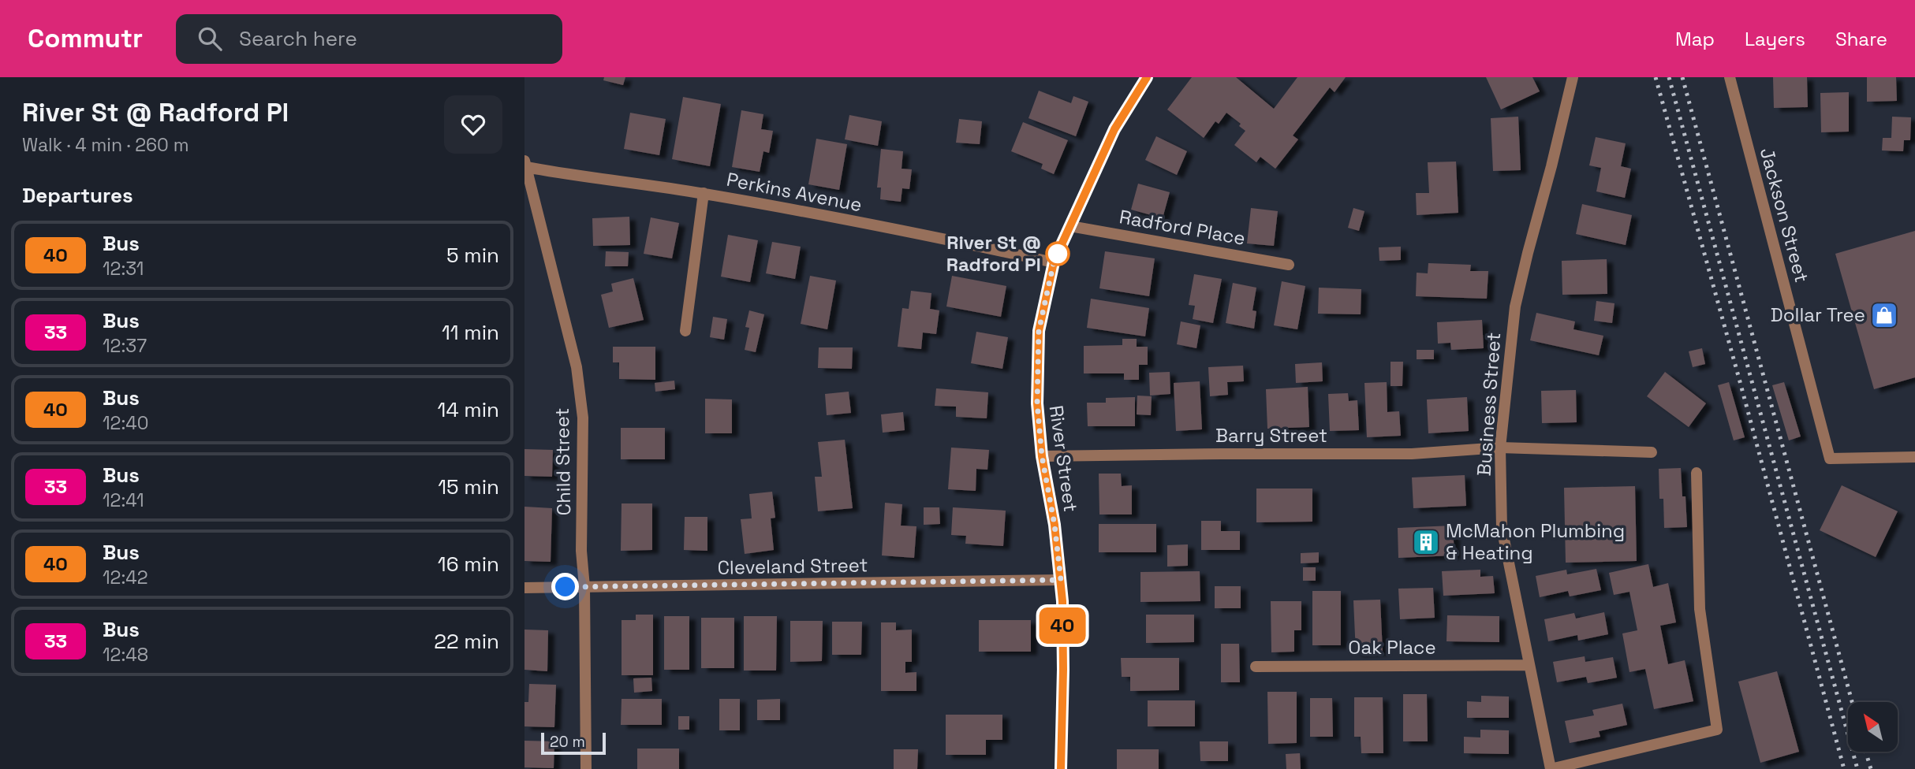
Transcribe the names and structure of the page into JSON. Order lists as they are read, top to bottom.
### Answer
{
  "streets": {
    "main road": ["River Street"],
    "street": [
      "Perkins Avenue",
      "Jackson Street",
      "Radford Place",
      "Business Street",
      "Barry Street",
      "Child Street",
      "Cleveland Street",
      "Oak Place"
    ]
  },
  "crossings": [
    ["Perkins Avenue", "River Street"],
    ["Perkins Avenue", "Child Street"],
    ["Radford Place", "River Street"],
    ["Business Street", "Barry Street"],
    ["Business Street", "Oak Place"],
    ["Barry Street", "River Street"],
    ["River Street", "Cleveland Street"],
    ["Child Street", "Cleveland Street"]
  ],
  "places": {
    "other": ["River St @ Radford Pl"],
    "shop": ["Dollar Tree"],
    "building": ["McMahon Plumbing & Heating"]
  },
  "lines": ["bus line 40"],
  "scale_bar": "20 m",
  "north": "top left",
  "page": {
    "header": "Commutr",
    "search": "Search here",
    "nav": ["Map", "Layers", "Share"],
    "heading": [
      ["River St @ Radford Pl", "Walk · 4 min · 260 m"],
      "Departures"
    ],
    "on_map": "40",
    "list": [
      {
        "mark": "40",
        "name": "Bus",
        "note": "12:31",
        "value": "5 min"
      },
      {
        "mark": "33",
        "name": "Bus",
        "note": "12:37",
        "value": "11 min"
      },
      {
        "mark": "40",
        "name": "Bus",
        "note": "12:40",
        "value": "14 min"
      },
      {
        "mark": "33",
        "name": "Bus",
        "note": "12:41",
        "value": "15 min"
      },
      {
        "mark": "40",
        "name": "Bus",
        "note": "12:42",
        "value": "16 min"
      },
      {
        "mark": "33",
        "name": "Bus",
        "note": "12:48",
        "value": "22 min"
      }
    ],
    "scale": "20 m"
  }
}
